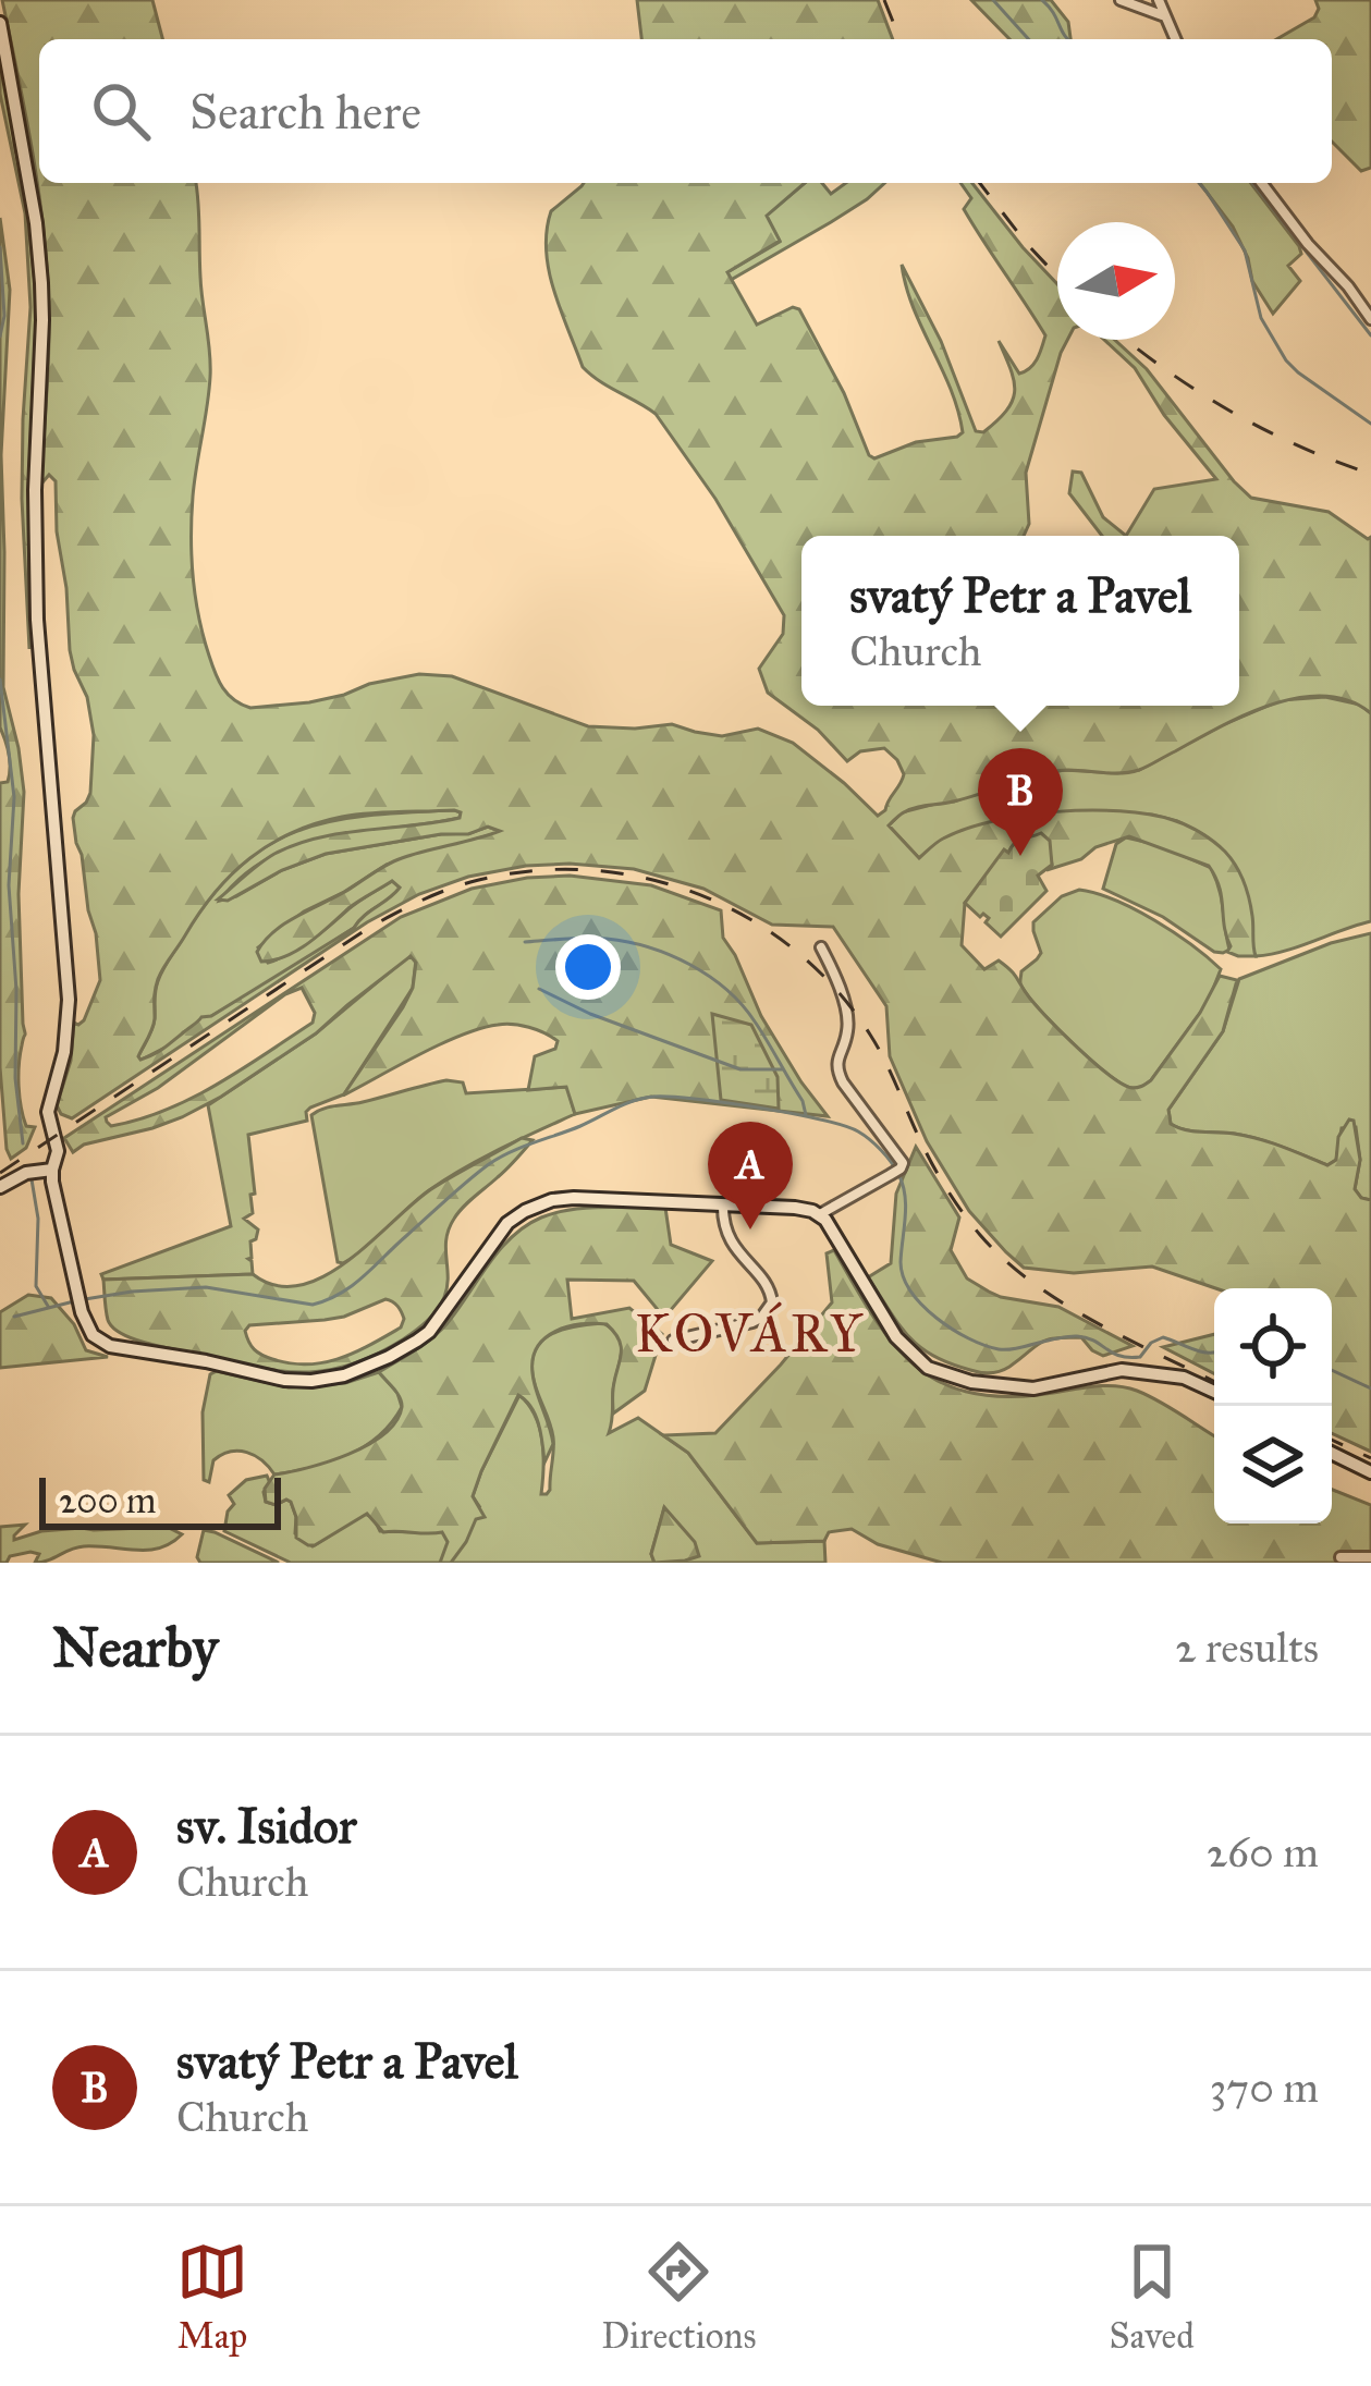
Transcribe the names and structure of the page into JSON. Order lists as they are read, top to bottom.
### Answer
{
  "districts": ["KOVÁRY"],
  "scale_bar": "200 m",
  "north": "right",
  "page": {
    "search": "Search here",
    "popup": ["svatý Petr a Pavel", "Church"],
    "pins": ["B", "A"],
    "scale": "200 m",
    "heading": ["Nearby", "2 results"],
    "list": [
      {
        "mark": "A",
        "name": "sv. Isidor",
        "note": "Church",
        "value": "260 m"
      },
      {
        "mark": "B",
        "name": "svatý Petr a Pavel",
        "note": "Church",
        "value": "370 m"
      }
    ],
    "nav": ["Map", "Directions", "Saved"]
  }
}
